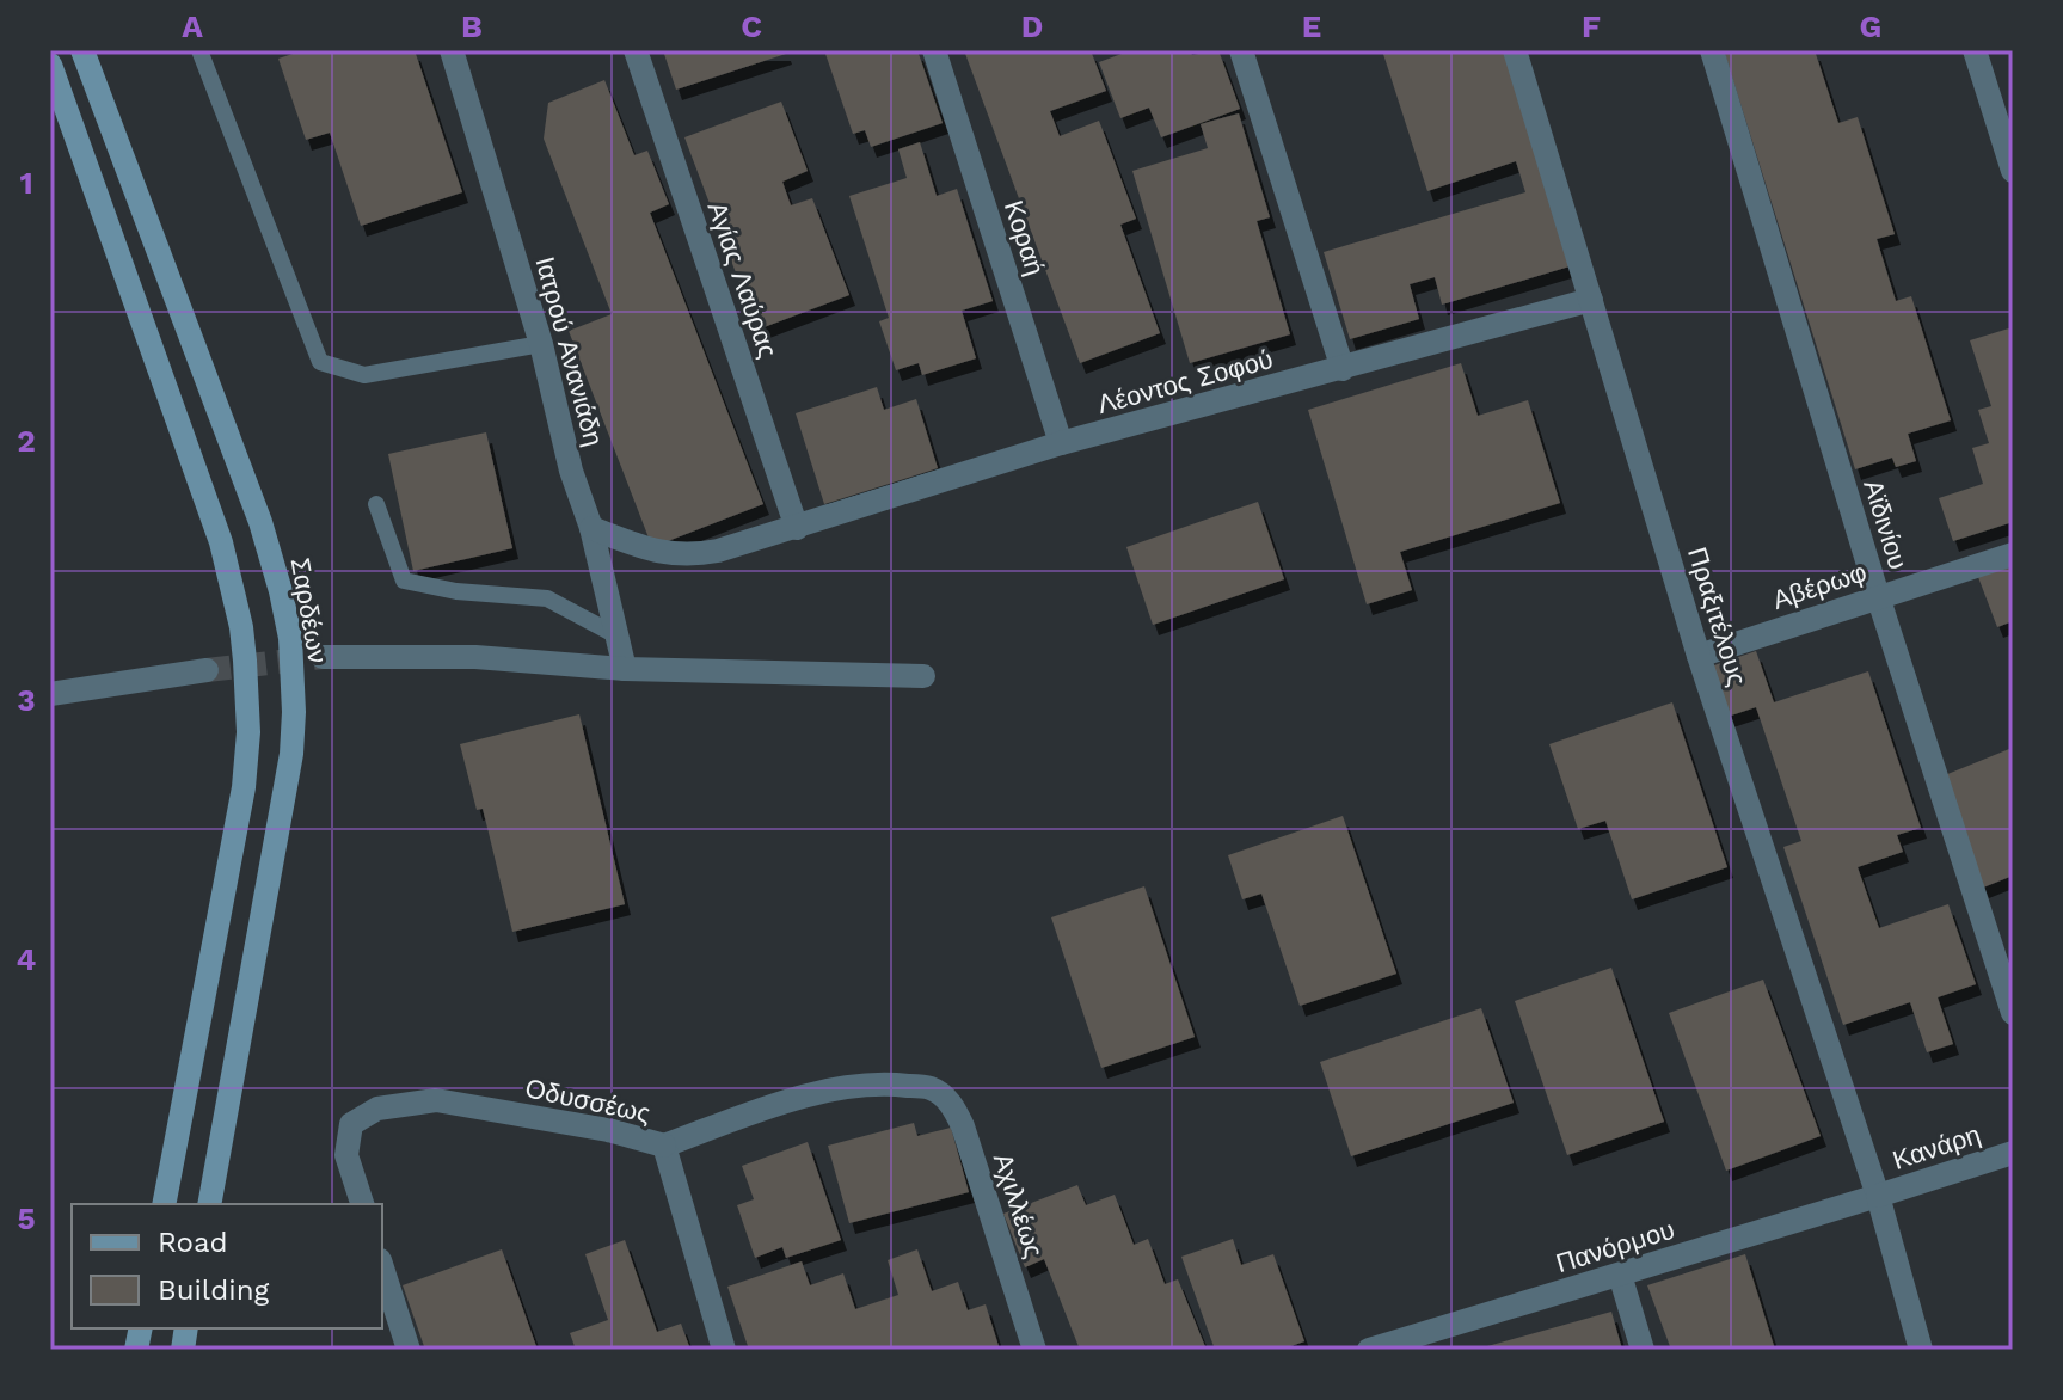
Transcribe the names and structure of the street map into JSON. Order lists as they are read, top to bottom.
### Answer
{
  "streets": {
    "main road": ["Σαρδέων"],
    "street": [
      "Κοραή",
      "Αγίας Λαύρας",
      "Ιατρού Ανανιάδη",
      "Λέοντος Σοφού",
      "Αϊδινίου",
      "Αβέρωφ",
      "Πραξιτέλους",
      "Οδυσσέως",
      "Κανάρη",
      "Αχιλλέως",
      "Πανόρμου"
    ]
  },
  "crossings": [
    ["Κοραή", "Λέοντος Σοφού"],
    ["Αγίας Λαύρας", "Λέοντος Σοφού"],
    ["Ιατρού Ανανιάδη", "Λέοντος Σοφού"],
    ["Λέοντος Σοφού", "Πραξιτέλους"],
    ["Αϊδινίου", "Αβέρωφ"],
    ["Αβέρωφ", "Πραξιτέλους"],
    ["Πραξιτέλους", "Κανάρη"],
    ["Πραξιτέλους", "Πανόρμου"],
    ["Οδυσσέως", "Αχιλλέως"],
    ["Κανάρη", "Πανόρμου"]
  ],
  "legend": ["Road", "Building"],
  "grid": {
    "columns": [
      "A",
      "B",
      "C",
      "D",
      "E",
      "F",
      "G"
    ],
    "rows": [
      "1",
      "2",
      "3",
      "4",
      "5"
    ]
  }
}
